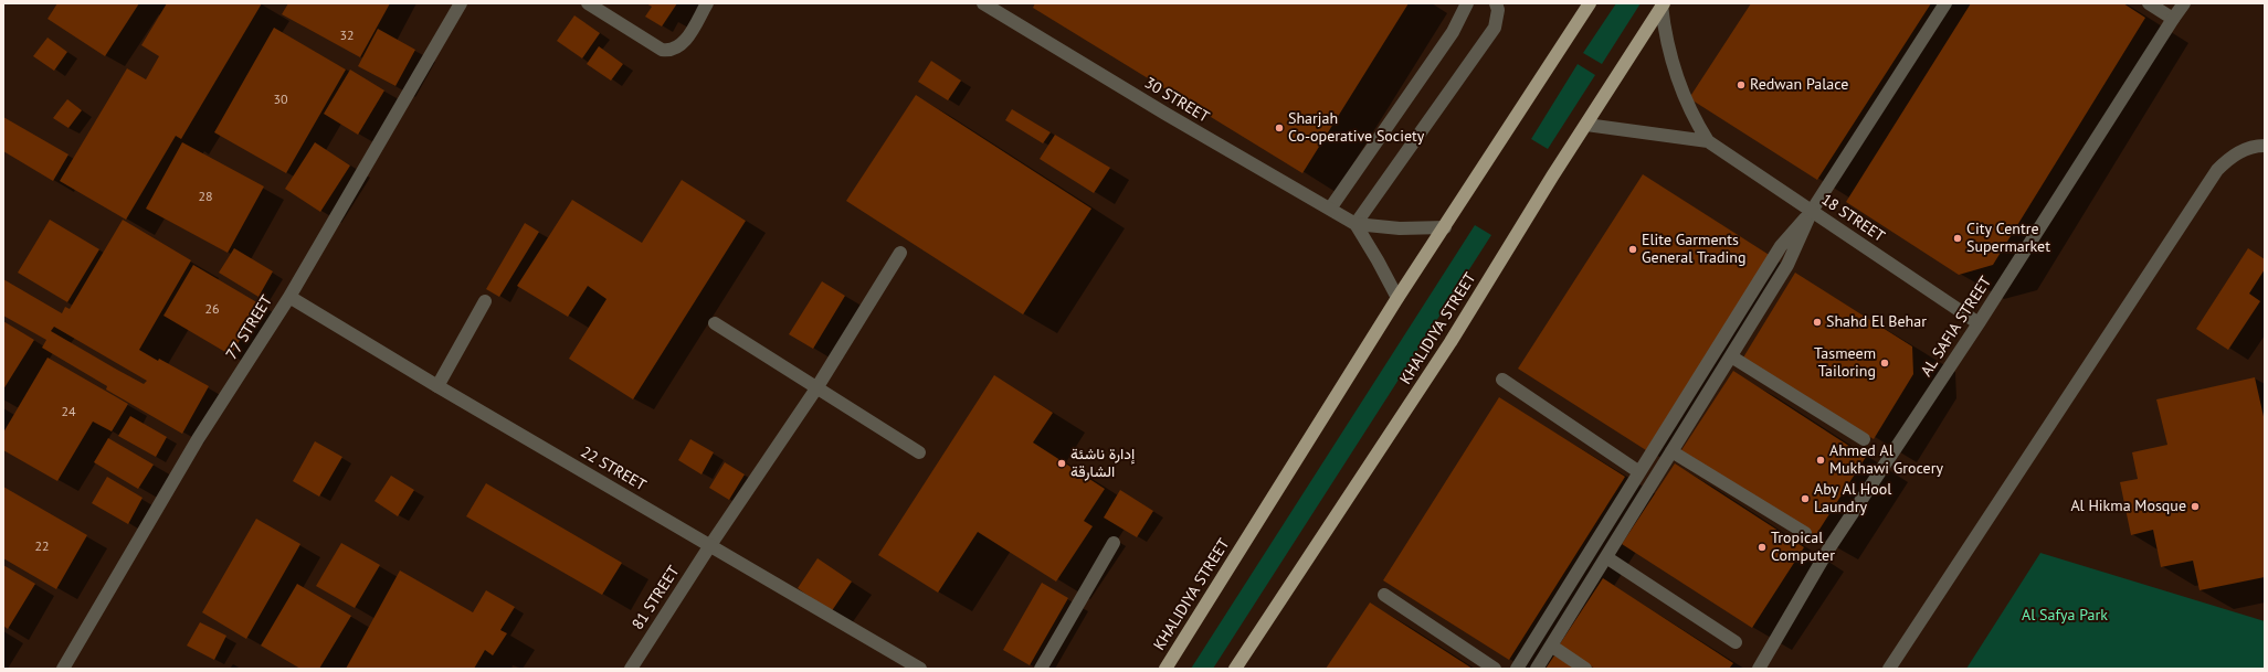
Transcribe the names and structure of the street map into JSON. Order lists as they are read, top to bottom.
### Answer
{
  "streets": {
    "main road": ["KHALIDIYA STREET"],
    "street": [
      "30 STREET",
      "18 STREET",
      "AL SAFIA STREET",
      "77 STREET",
      "22 STREET",
      "81 STREET"
    ]
  },
  "crossings": [
    ["30 STREET", "KHALIDIYA STREET"],
    ["18 STREET", "AL SAFIA STREET"],
    ["18 STREET", "KHALIDIYA STREET"],
    ["77 STREET", "22 STREET"],
    ["22 STREET", "81 STREET"]
  ],
  "parks": ["Al Safya Park"],
  "places": [
    "Redwan Palace",
    "Sharjah Co-operative Society",
    "City Centre Supermarket",
    "Elite Garments General Trading",
    "Shahd El Behar",
    "Tasmeem Tailoring",
    "Ahmed Al Mukhawi Grocery",
    "إدارة ناشئة الشارقة",
    "Aby Al Hool Laundry",
    "Al Hikma Mosque",
    "Tropical Computer"
  ],
  "house_numbers": [
    "32",
    "30",
    "28",
    "26",
    "24",
    "22"
  ]
}
